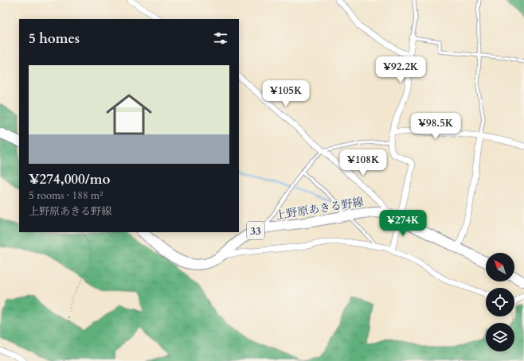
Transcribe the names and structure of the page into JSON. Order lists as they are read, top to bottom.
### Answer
{
  "streets": {
    "main road": ["上野原あきる野線", "33"]
  },
  "north": "top left",
  "page": {
    "heading": "5 homes",
    "price": [
      "¥92.2K",
      "¥105K",
      "¥98.5K",
      "¥108K",
      "¥274K"
    ],
    "list": [
      {
        "name": "¥274,000/mo",
        "note": "5 rooms · 188 m² · 上野原あきる野線"
      }
    ]
  }
}
